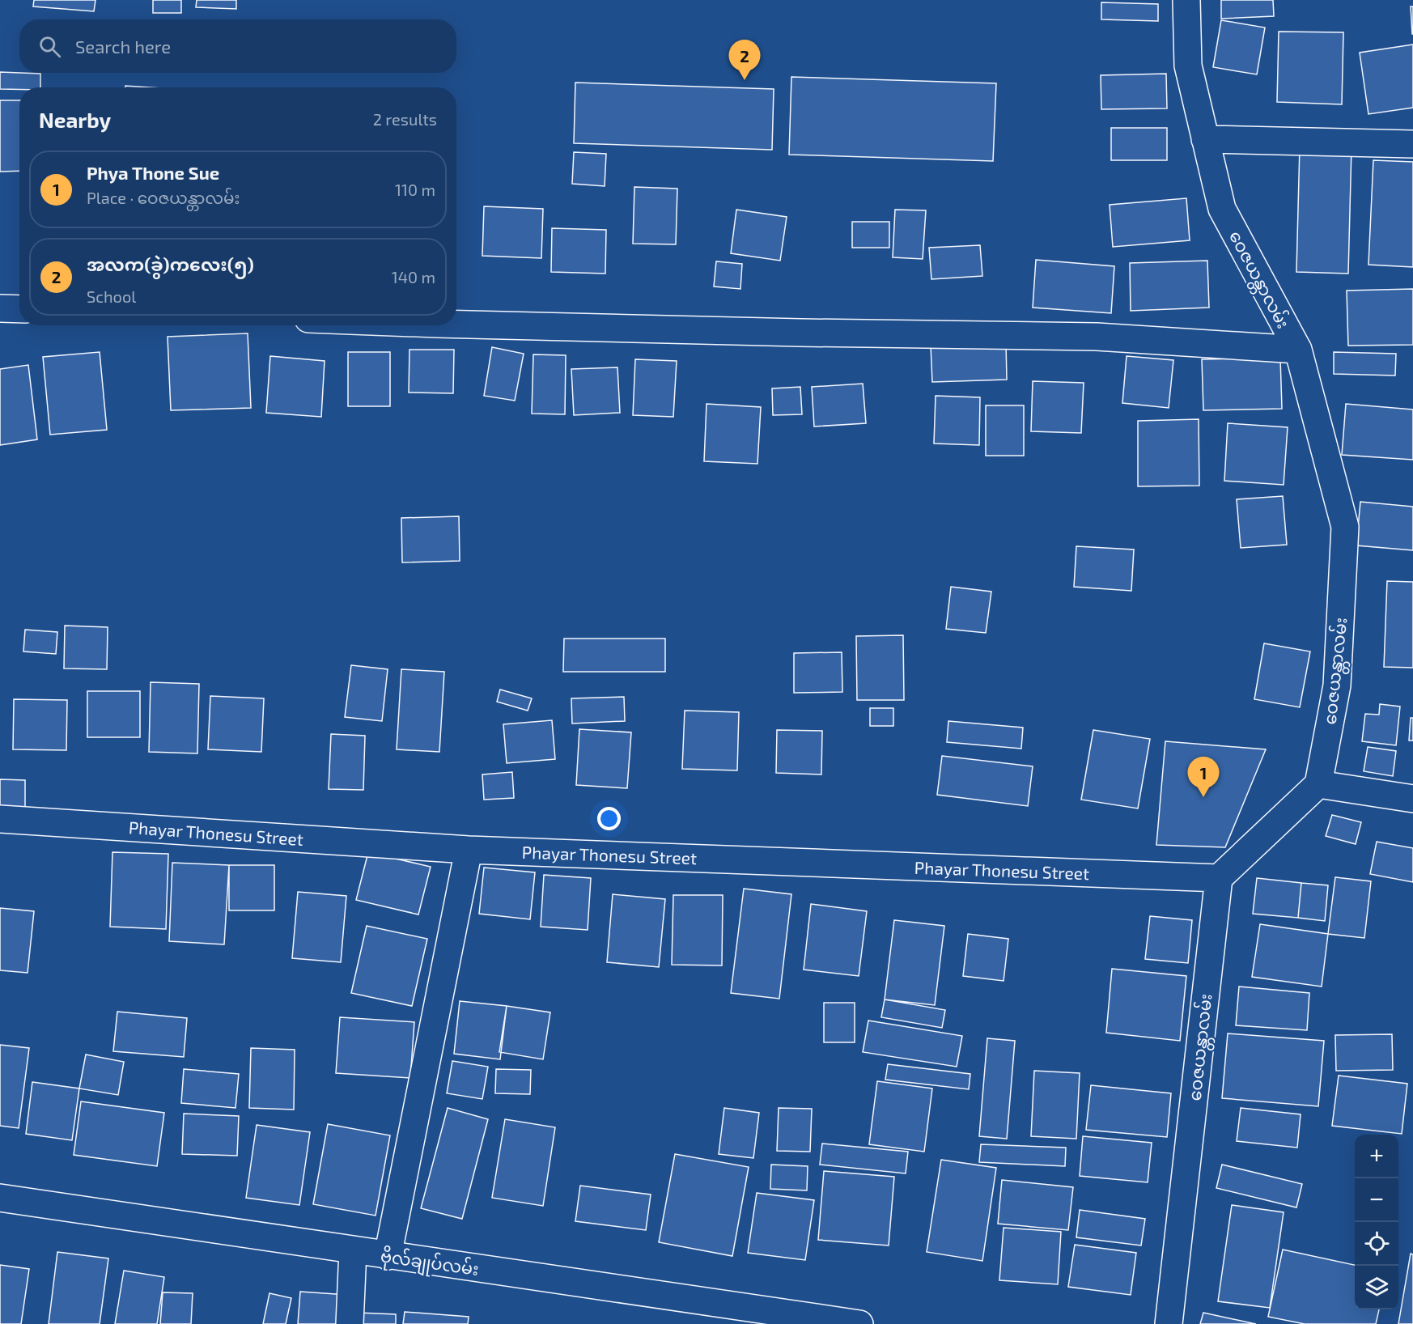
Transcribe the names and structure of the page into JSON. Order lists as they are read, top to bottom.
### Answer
{
  "streets": {
    "street": ["ဝေဇယန္တာလမ်း", "Phayar Thonesu Street", "ဗိုလ်ချုပ်လမ်း"]
  },
  "crossings": [
    ["ဝေဇယန္တာလမ်း", "Phayar Thonesu Street"]
  ],
  "page": {
    "search": "Search here",
    "pins": ["2", "1"],
    "heading": ["Nearby", "2 results"],
    "list": [
      {
        "mark": "1",
        "name": "Phya Thone Sue",
        "note": "Place · ဝေဇယန္တာလမ်း",
        "value": "110 m"
      },
      {
        "mark": "2",
        "name": "အလက(ခွဲ)ကလေး(၅)",
        "note": "School",
        "value": "140 m"
      }
    ],
    "map_buttons": ["+", "−"]
  }
}
